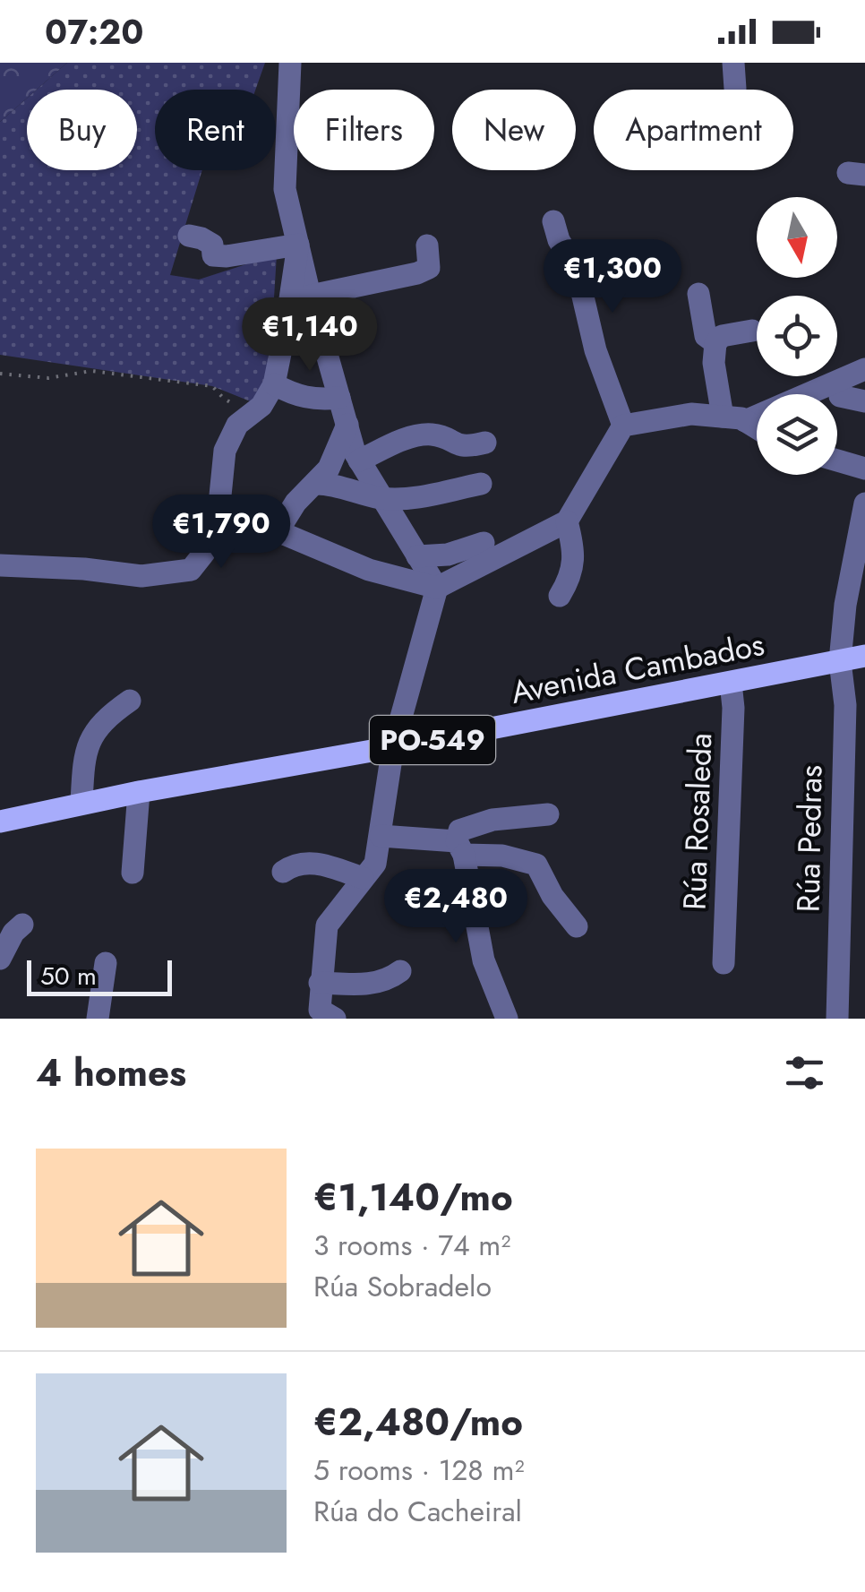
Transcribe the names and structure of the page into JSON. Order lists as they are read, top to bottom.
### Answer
{
  "streets": {
    "main road": ["Avenida Cambados", "PO-549"],
    "street": ["Rúa Rosaleda", "Rúa Pedras"]
  },
  "crossings": [
    ["Avenida Cambados", "Rúa Rosaleda"],
    ["Avenida Cambados", "Rúa Pedras"]
  ],
  "scale_bar": "50 m",
  "north": "bottom",
  "page": {
    "status": "07:20",
    "chip": [
      "Buy",
      "Rent",
      "Filters",
      "New",
      "Apartment"
    ],
    "price": [
      "€1,300",
      "€1,140",
      "€1,790",
      "€2,480"
    ],
    "scale": "50 m",
    "heading": "4 homes",
    "list": [
      {
        "name": "€1,140/mo",
        "note": "3 rooms · 74 m² · Rúa Sobradelo"
      },
      {
        "name": "€2,480/mo",
        "note": "5 rooms · 128 m² · Rúa do Cacheiral"
      }
    ]
  }
}
